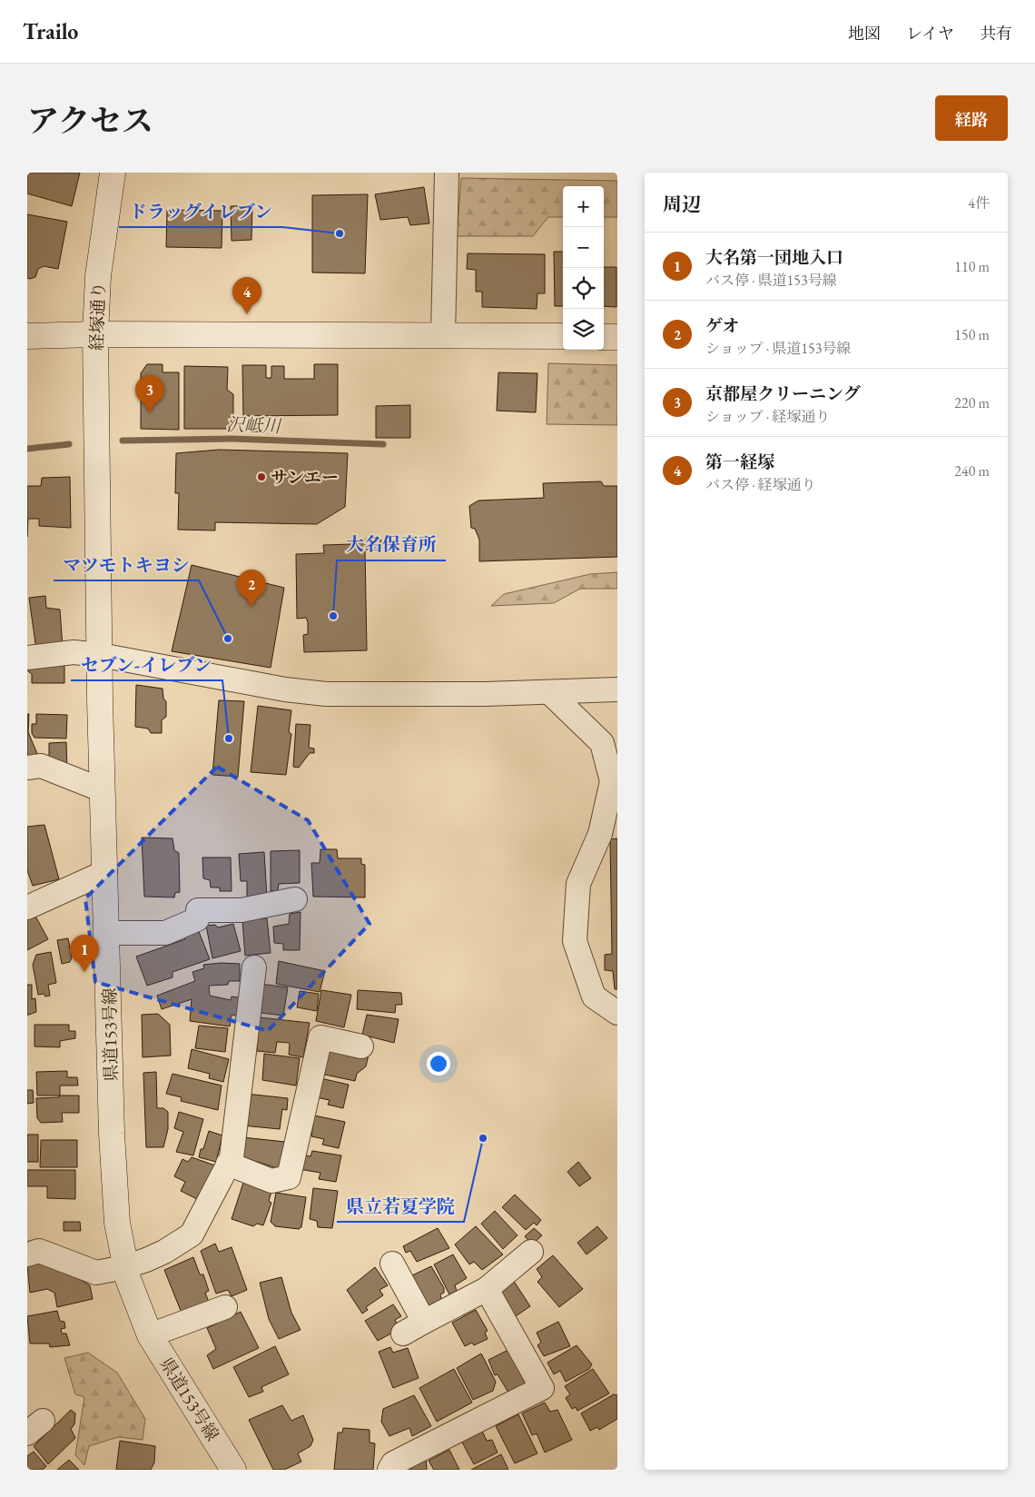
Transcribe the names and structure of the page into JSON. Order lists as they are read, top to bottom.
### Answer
{
  "streets": {
    "main road": ["経塚通り", "県道153号線"]
  },
  "crossings": [
    ["経塚通り", "県道153号線"]
  ],
  "water": ["沢岻川"],
  "places": [
    "ドラッグイレブン",
    "サンエー",
    "大名保育所",
    "マツモトキヨシ",
    "セブン-イレブン",
    "県立若夏学院"
  ],
  "page": {
    "header": "Trailo",
    "nav": ["地図", "レイヤ", "共有"],
    "title": "アクセス",
    "buttons": "経路",
    "heading": ["周辺", "4件"],
    "map_buttons": ["+", "−"],
    "list": [
      {
        "mark": "1",
        "name": "大名第一団地入口",
        "note": "バス停 · 県道153号線",
        "value": "110 m"
      },
      {
        "mark": "2",
        "name": "ゲオ",
        "note": "ショップ · 県道153号線",
        "value": "150 m"
      },
      {
        "mark": "3",
        "name": "京都屋クリーニング",
        "note": "ショップ · 経塚通り",
        "value": "220 m"
      },
      {
        "mark": "4",
        "name": "第一経塚",
        "note": "バス停 · 経塚通り",
        "value": "240 m"
      }
    ],
    "pins": [
      "4",
      "3",
      "2",
      "1"
    ]
  }
}
